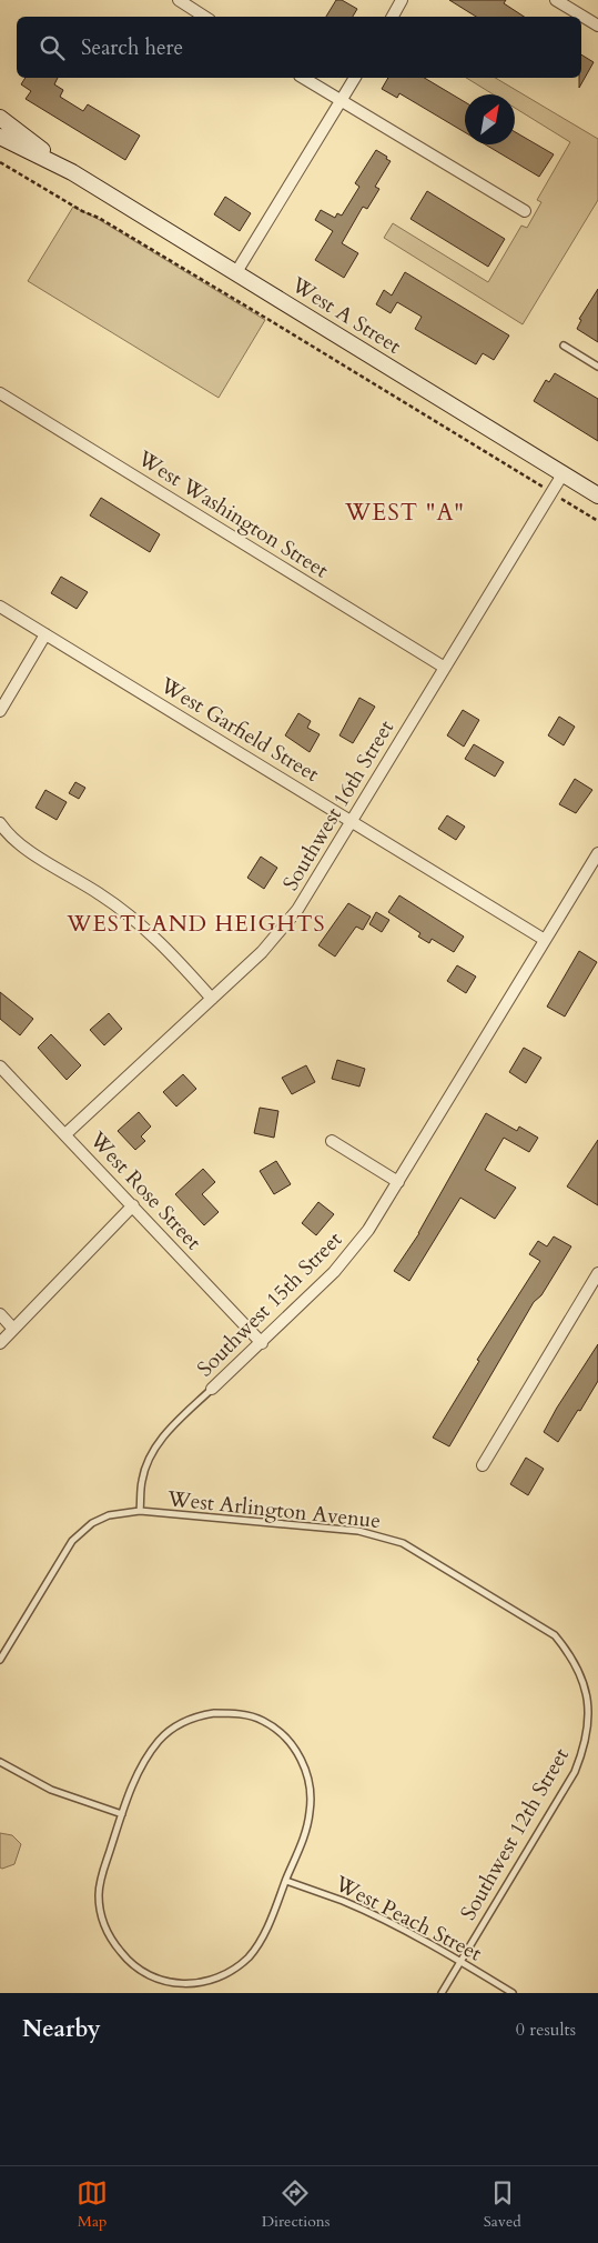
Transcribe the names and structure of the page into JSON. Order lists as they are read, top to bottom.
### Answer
{
  "streets": {
    "main road": ["West A Street"],
    "street": [
      "West Washington Street",
      "West Garfield Street",
      "Southwest 16th Street",
      "West Rose Street",
      "Southwest 15th Street"
    ],
    "lane": ["West Arlington Avenue", "Southwest 12th Street", "West Peach Street"]
  },
  "crossings": [
    ["West A Street", "Southwest 16th Street"],
    ["West Washington Street", "Southwest 16th Street"],
    ["West Garfield Street", "Southwest 16th Street"],
    ["West Garfield Street", "Southwest 15th Street"],
    ["Southwest 16th Street", "West Rose Street"],
    ["West Rose Street", "Southwest 15th Street"],
    ["Southwest 15th Street", "West Arlington Avenue"],
    ["West Arlington Avenue", "Southwest 12th Street"],
    ["Southwest 12th Street", "West Peach Street"]
  ],
  "districts": ["WEST \"A\"", "WESTLAND HEIGHTS"],
  "north": "top right",
  "page": {
    "search": "Search here",
    "heading": ["Nearby", "0 results"],
    "nav": ["Map", "Directions", "Saved"]
  }
}
